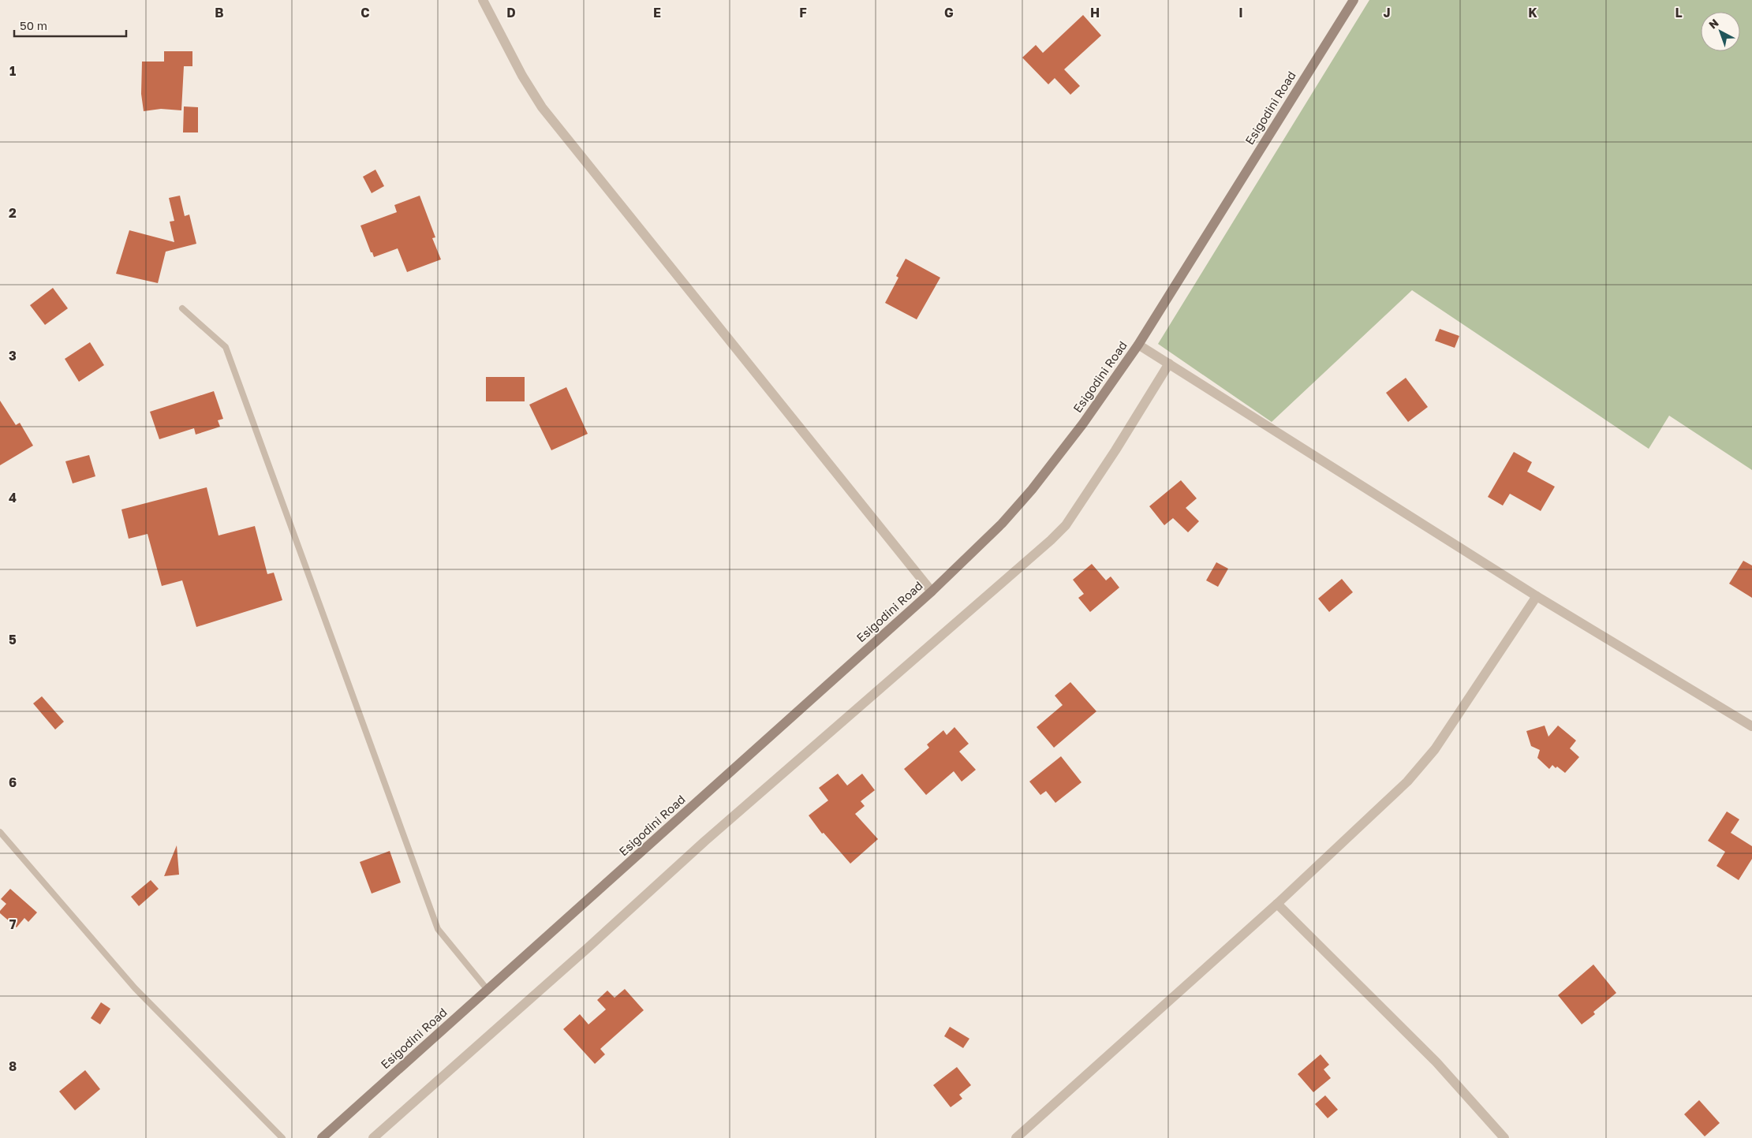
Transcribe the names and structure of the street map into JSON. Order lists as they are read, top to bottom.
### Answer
{
  "streets": {
    "main road": ["Esigodini Road"]
  },
  "scale_bar": "50 m",
  "north": "top left",
  "grid": {
    "columns": [
      "B",
      "C",
      "D",
      "E",
      "F",
      "G",
      "H",
      "I",
      "J",
      "K",
      "L"
    ],
    "rows": [
      "1",
      "2",
      "3",
      "4",
      "5",
      "6",
      "7",
      "8"
    ]
  }
}
